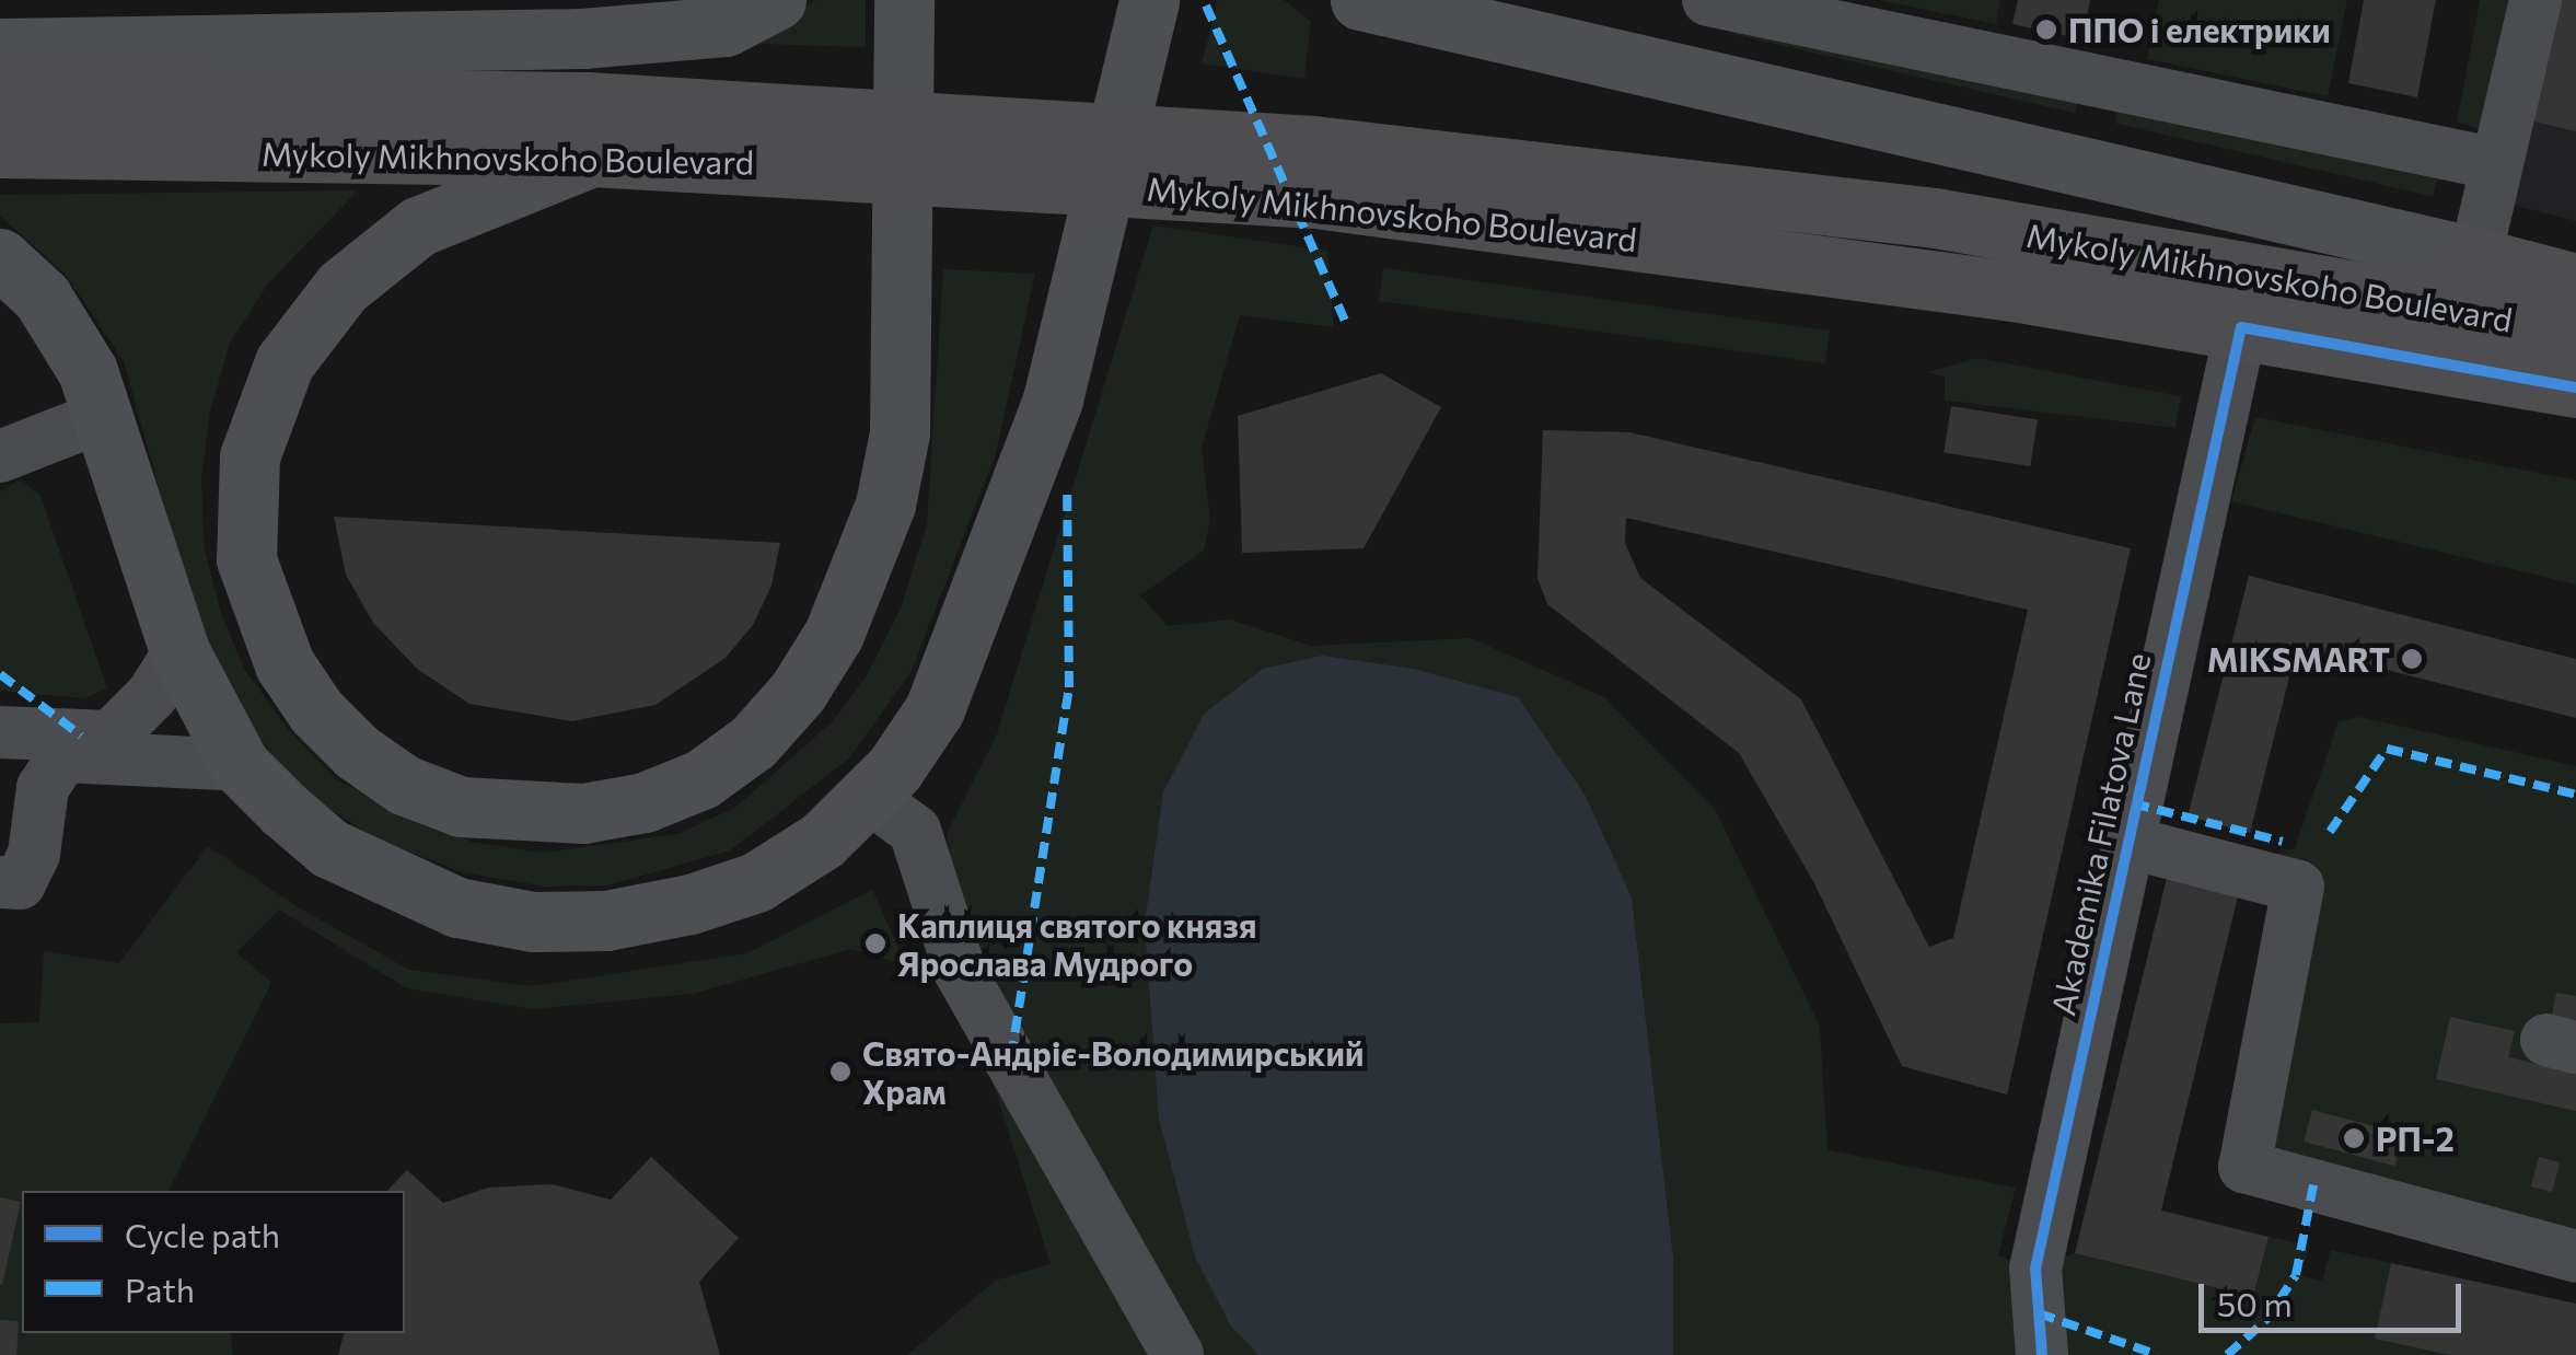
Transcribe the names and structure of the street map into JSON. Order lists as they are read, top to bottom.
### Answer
{
  "streets": {
    "highway": ["Mykoly Mikhnovskoho Boulevard"],
    "street": ["Akademika Filatova Lane"]
  },
  "crossings": [
    ["Mykoly Mikhnovskoho Boulevard", "Akademika Filatova Lane"]
  ],
  "places": [
    "ППО і електрики",
    "MIKSMART",
    "Каплиця святого князя Ярослава Мудрого",
    "Свято-Андріє-Володимирський Храм",
    "РП-2"
  ],
  "legend": ["Cycle path", "Path"],
  "scale_bar": "50 m"
}
